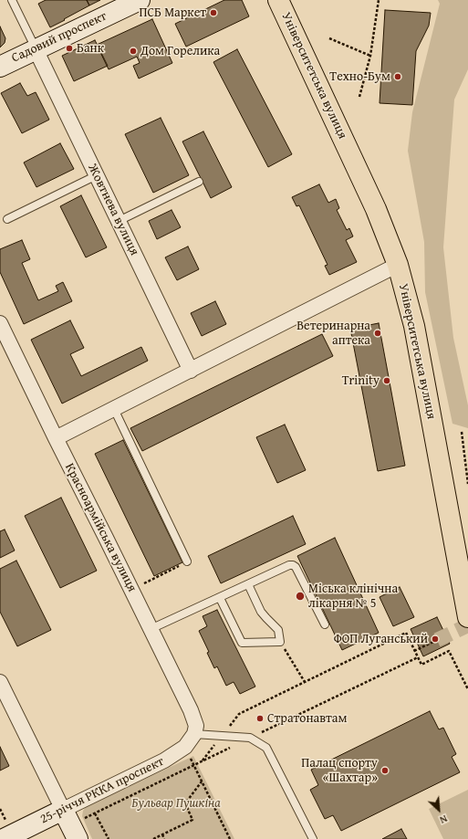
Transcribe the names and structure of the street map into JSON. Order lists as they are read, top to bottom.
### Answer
{
  "streets": {
    "main road": ["Університетська вулиця"],
    "street": [
      "Садовий проспект",
      "Жовтнева вулиця",
      "Красноармійська вулиця",
      "25-річчя РККА проспект"
    ]
  },
  "crossings": [
    ["Садовий проспект", "Жовтнева вулиця"],
    ["Красноармійська вулиця", "25-річчя РККА проспект"]
  ],
  "parks": ["Бульвар Пушкіна"],
  "places": [
    "ПСБ Маркет",
    "Банк",
    "Дом Горелика",
    "Техно-Бум",
    "Ветеринарна аптека",
    "Trinity",
    "Міська клінічна лікарня № 5",
    "ФОП Луганський",
    "Стратонавтам",
    "Палац спорту «Шахтар»"
  ],
  "north": "bottom right"
}
